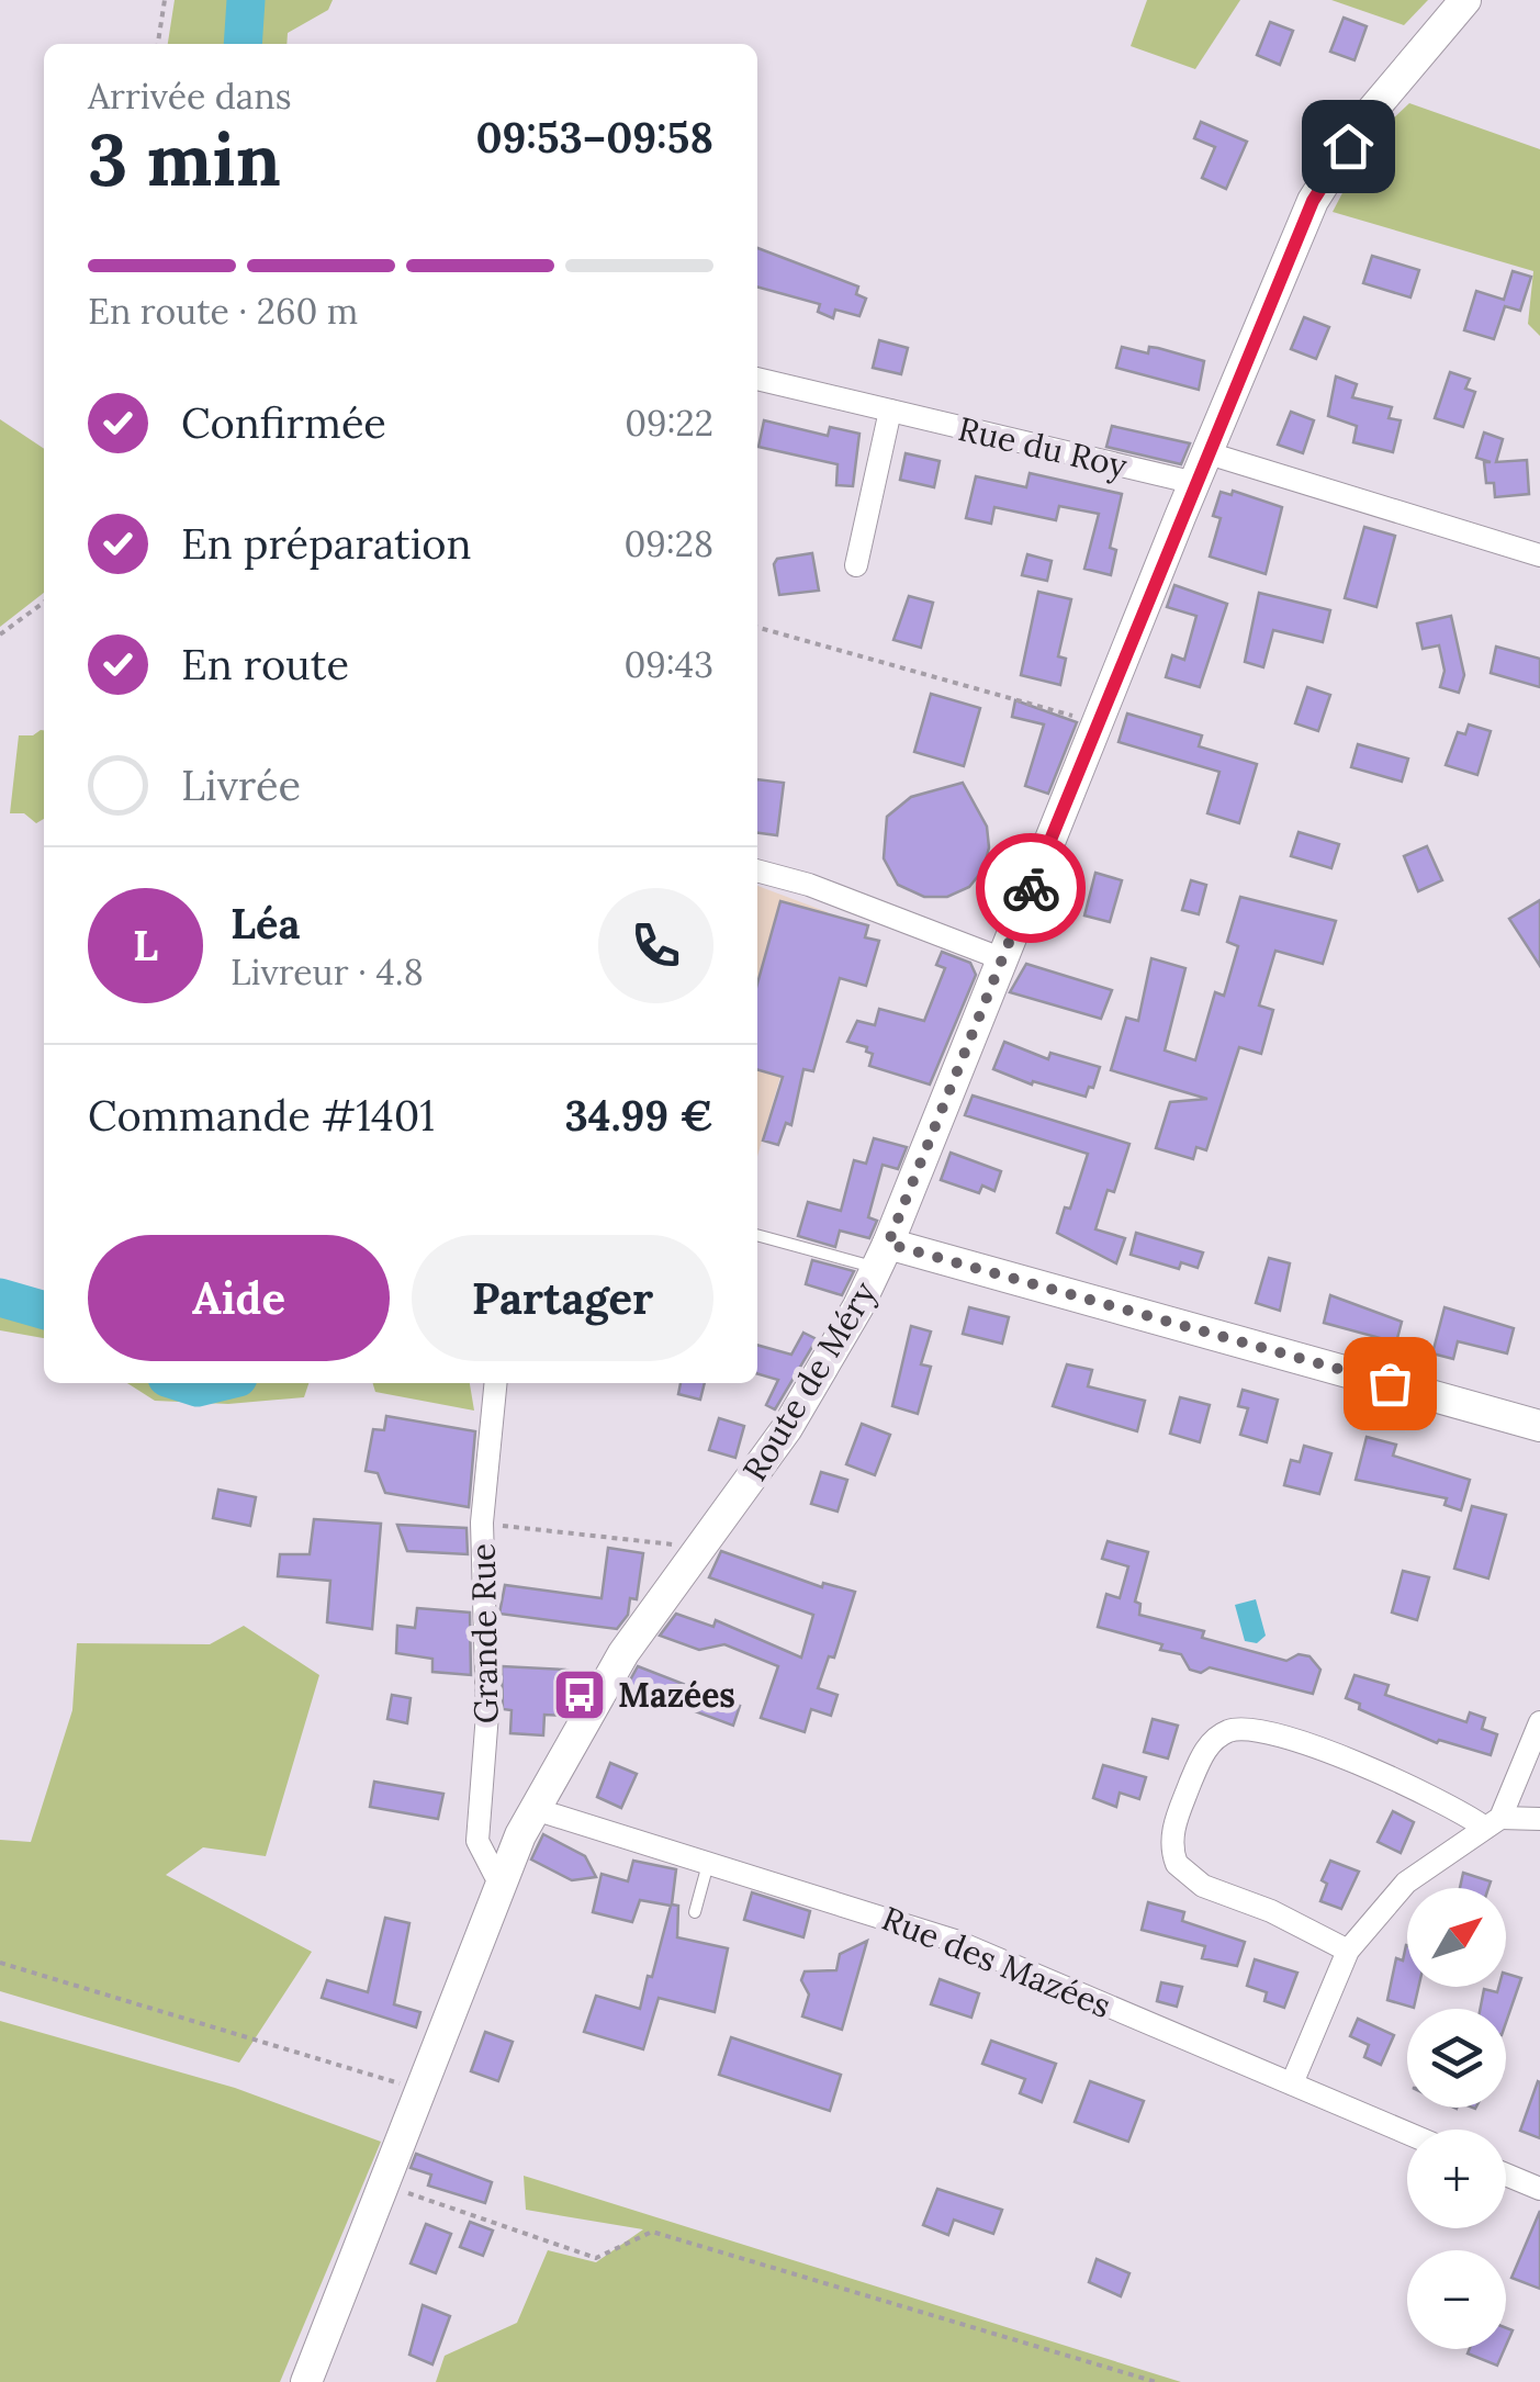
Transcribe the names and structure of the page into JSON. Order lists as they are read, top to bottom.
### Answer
{
  "streets": {
    "main road": ["Route de Méry"],
    "street": ["Rue du Roy", "Grande Rue", "Rue des Mazées"]
  },
  "crossings": [
    ["Rue du Roy", "Route de Méry"],
    ["Route de Méry", "Grande Rue"],
    ["Route de Méry", "Rue des Mazées"]
  ],
  "places": {
    "bus stop": ["Mazées"]
  },
  "north": "top right",
  "page": {
    "heading": ["3 min", "Arrivée dans", "09:53–09:58"],
    "panel": [
      "Léa",
      "Livreur · 4.8",
      "Commande #1401",
      "34.99 €"
    ],
    "bar": "En route · 260 m",
    "list": [
      ["Confirmée", "09:22"],
      ["En préparation", "09:28"],
      ["En route", "09:43"],
      "Livrée"
    ],
    "round": "L",
    "buttons": ["Aide", "Partager"],
    "map_buttons": ["+", "−"]
  }
}
